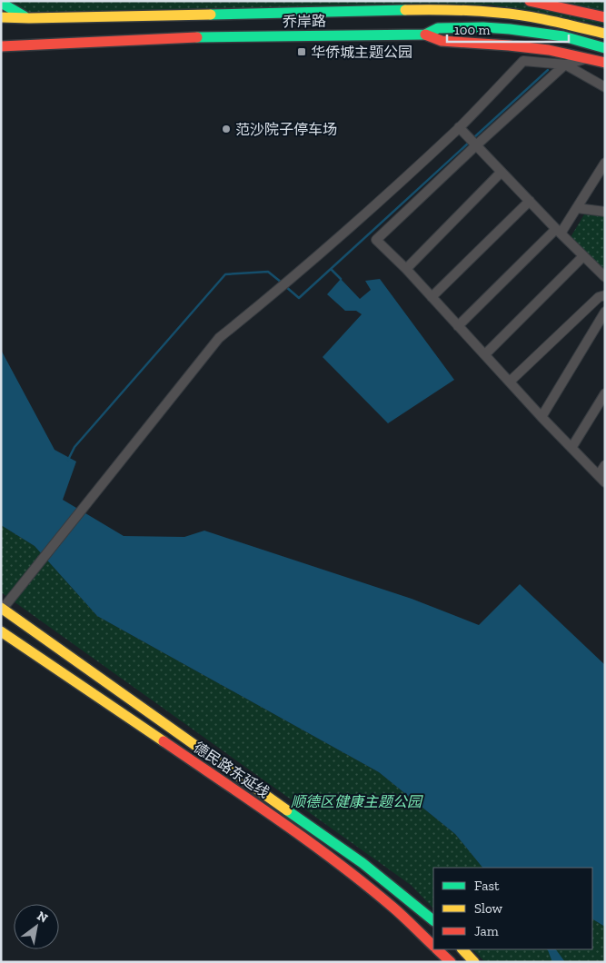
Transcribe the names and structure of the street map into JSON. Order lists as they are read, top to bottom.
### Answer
{
  "streets": {
    "street": ["乔岸路", "德民路东延线"]
  },
  "parks": ["顺德区健康主题公园"],
  "places": {
    "transit": ["华侨城主题公园"],
    "other": ["范沙院子停车场"]
  },
  "legend": ["Fast", "Slow", "Jam"],
  "scale_bar": "100 m",
  "north": "top right"
}
